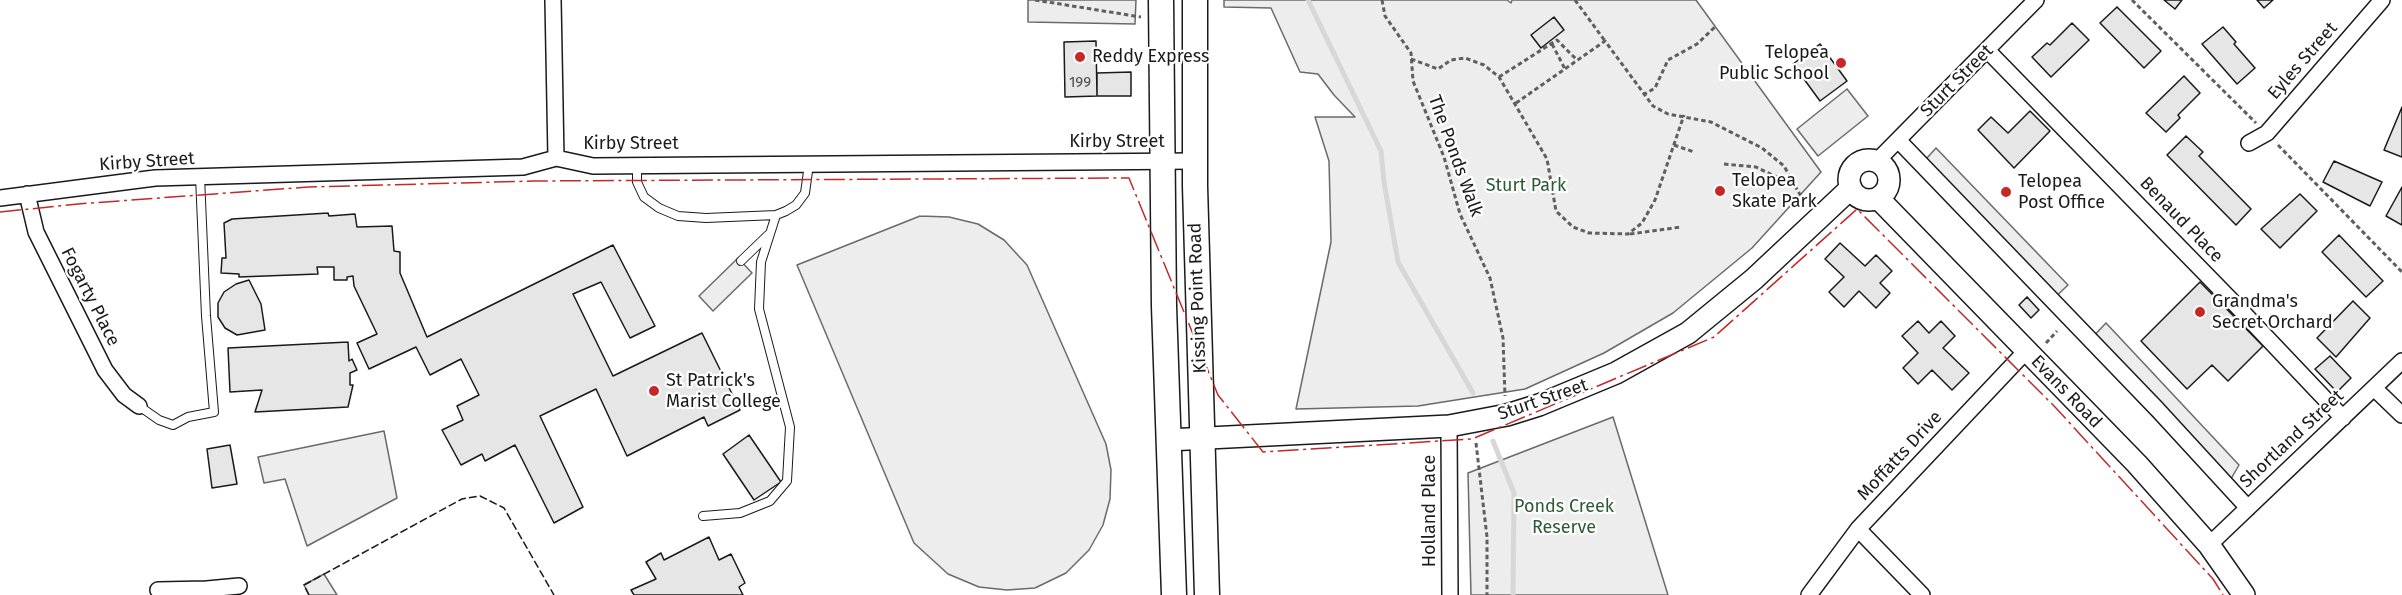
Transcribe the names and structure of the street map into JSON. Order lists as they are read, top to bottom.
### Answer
{
  "streets": {
    "main road": ["Kissing Point Road"],
    "street": [
      "Eyles Street",
      "Sturt Street",
      "Kirby Street",
      "Benaud Place",
      "Fogarty Place",
      "Evans Road",
      "Shortland Street",
      "Moffatts Drive",
      "Holland Place"
    ],
    "path": ["The Ponds Walk"]
  },
  "crossings": [
    ["Sturt Street", "Benaud Place"],
    ["Sturt Street", "Kissing Point Road"],
    ["Sturt Street", "Evans Road"],
    ["Sturt Street", "Holland Place"],
    ["Kirby Street", "Fogarty Place"],
    ["Kirby Street", "Kissing Point Road"],
    ["Benaud Place", "Shortland Street"],
    ["Evans Road", "Shortland Street"],
    ["Evans Road", "Moffatts Drive"]
  ],
  "parks": ["Sturt Park", "Ponds Creek Reserve"],
  "places": [
    "Reddy Express",
    "Telopea Public School",
    "Telopea Skate Park",
    "Telopea Post Office",
    "Grandma's Secret Orchard",
    "St Patrick's Marist College"
  ],
  "house_numbers": ["199"]
}
